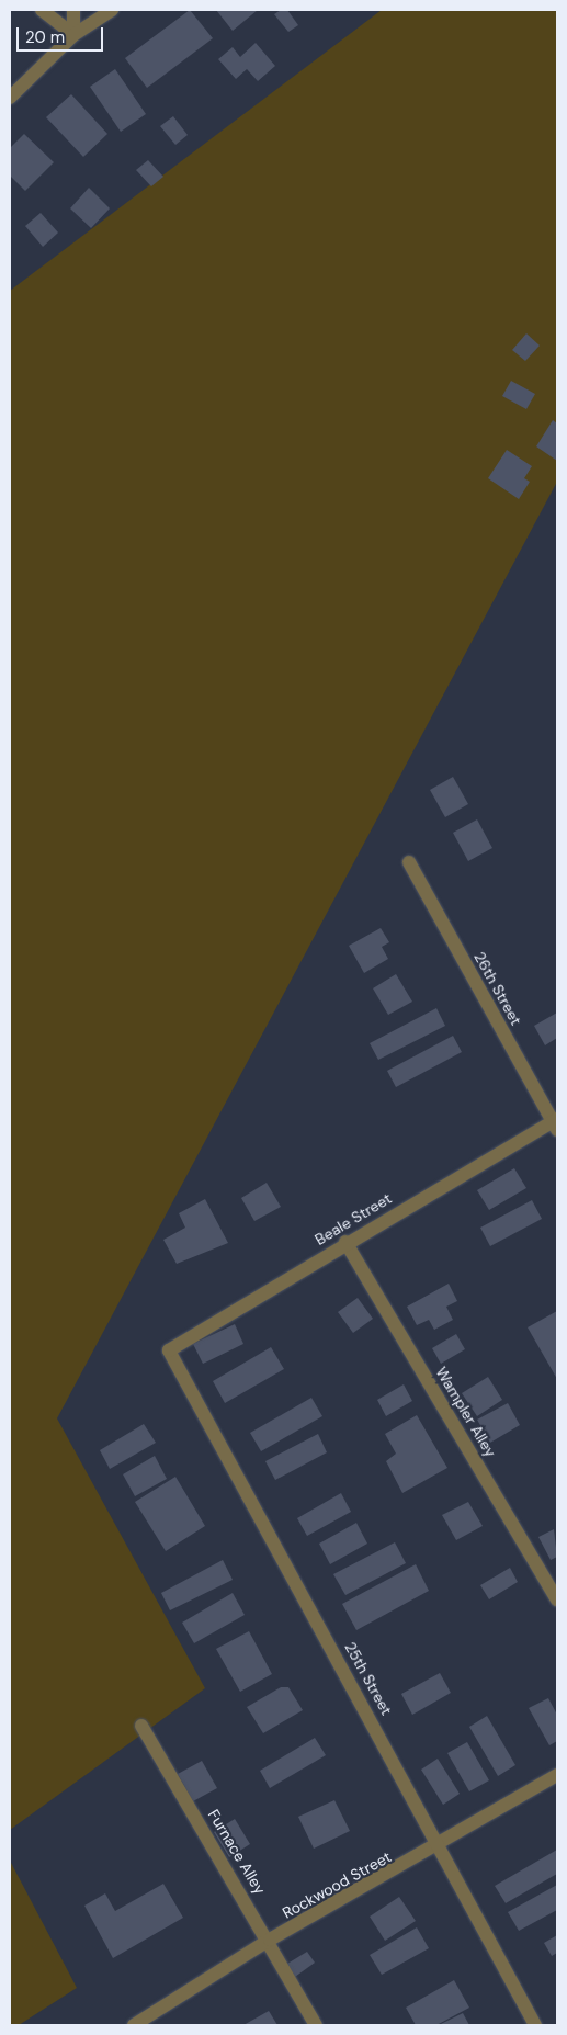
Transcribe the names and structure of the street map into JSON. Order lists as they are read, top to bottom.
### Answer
{
  "streets": {
    "street": [
      "26th Street",
      "Beale Street",
      "Wampler Alley",
      "25th Street",
      "Furnace Alley",
      "Rockwood Street"
    ]
  },
  "crossings": [
    ["26th Street", "Beale Street"],
    ["Beale Street", "Wampler Alley"],
    ["Beale Street", "25th Street"],
    ["25th Street", "Rockwood Street"],
    ["Furnace Alley", "Rockwood Street"]
  ],
  "scale_bar": "20 m"
}
